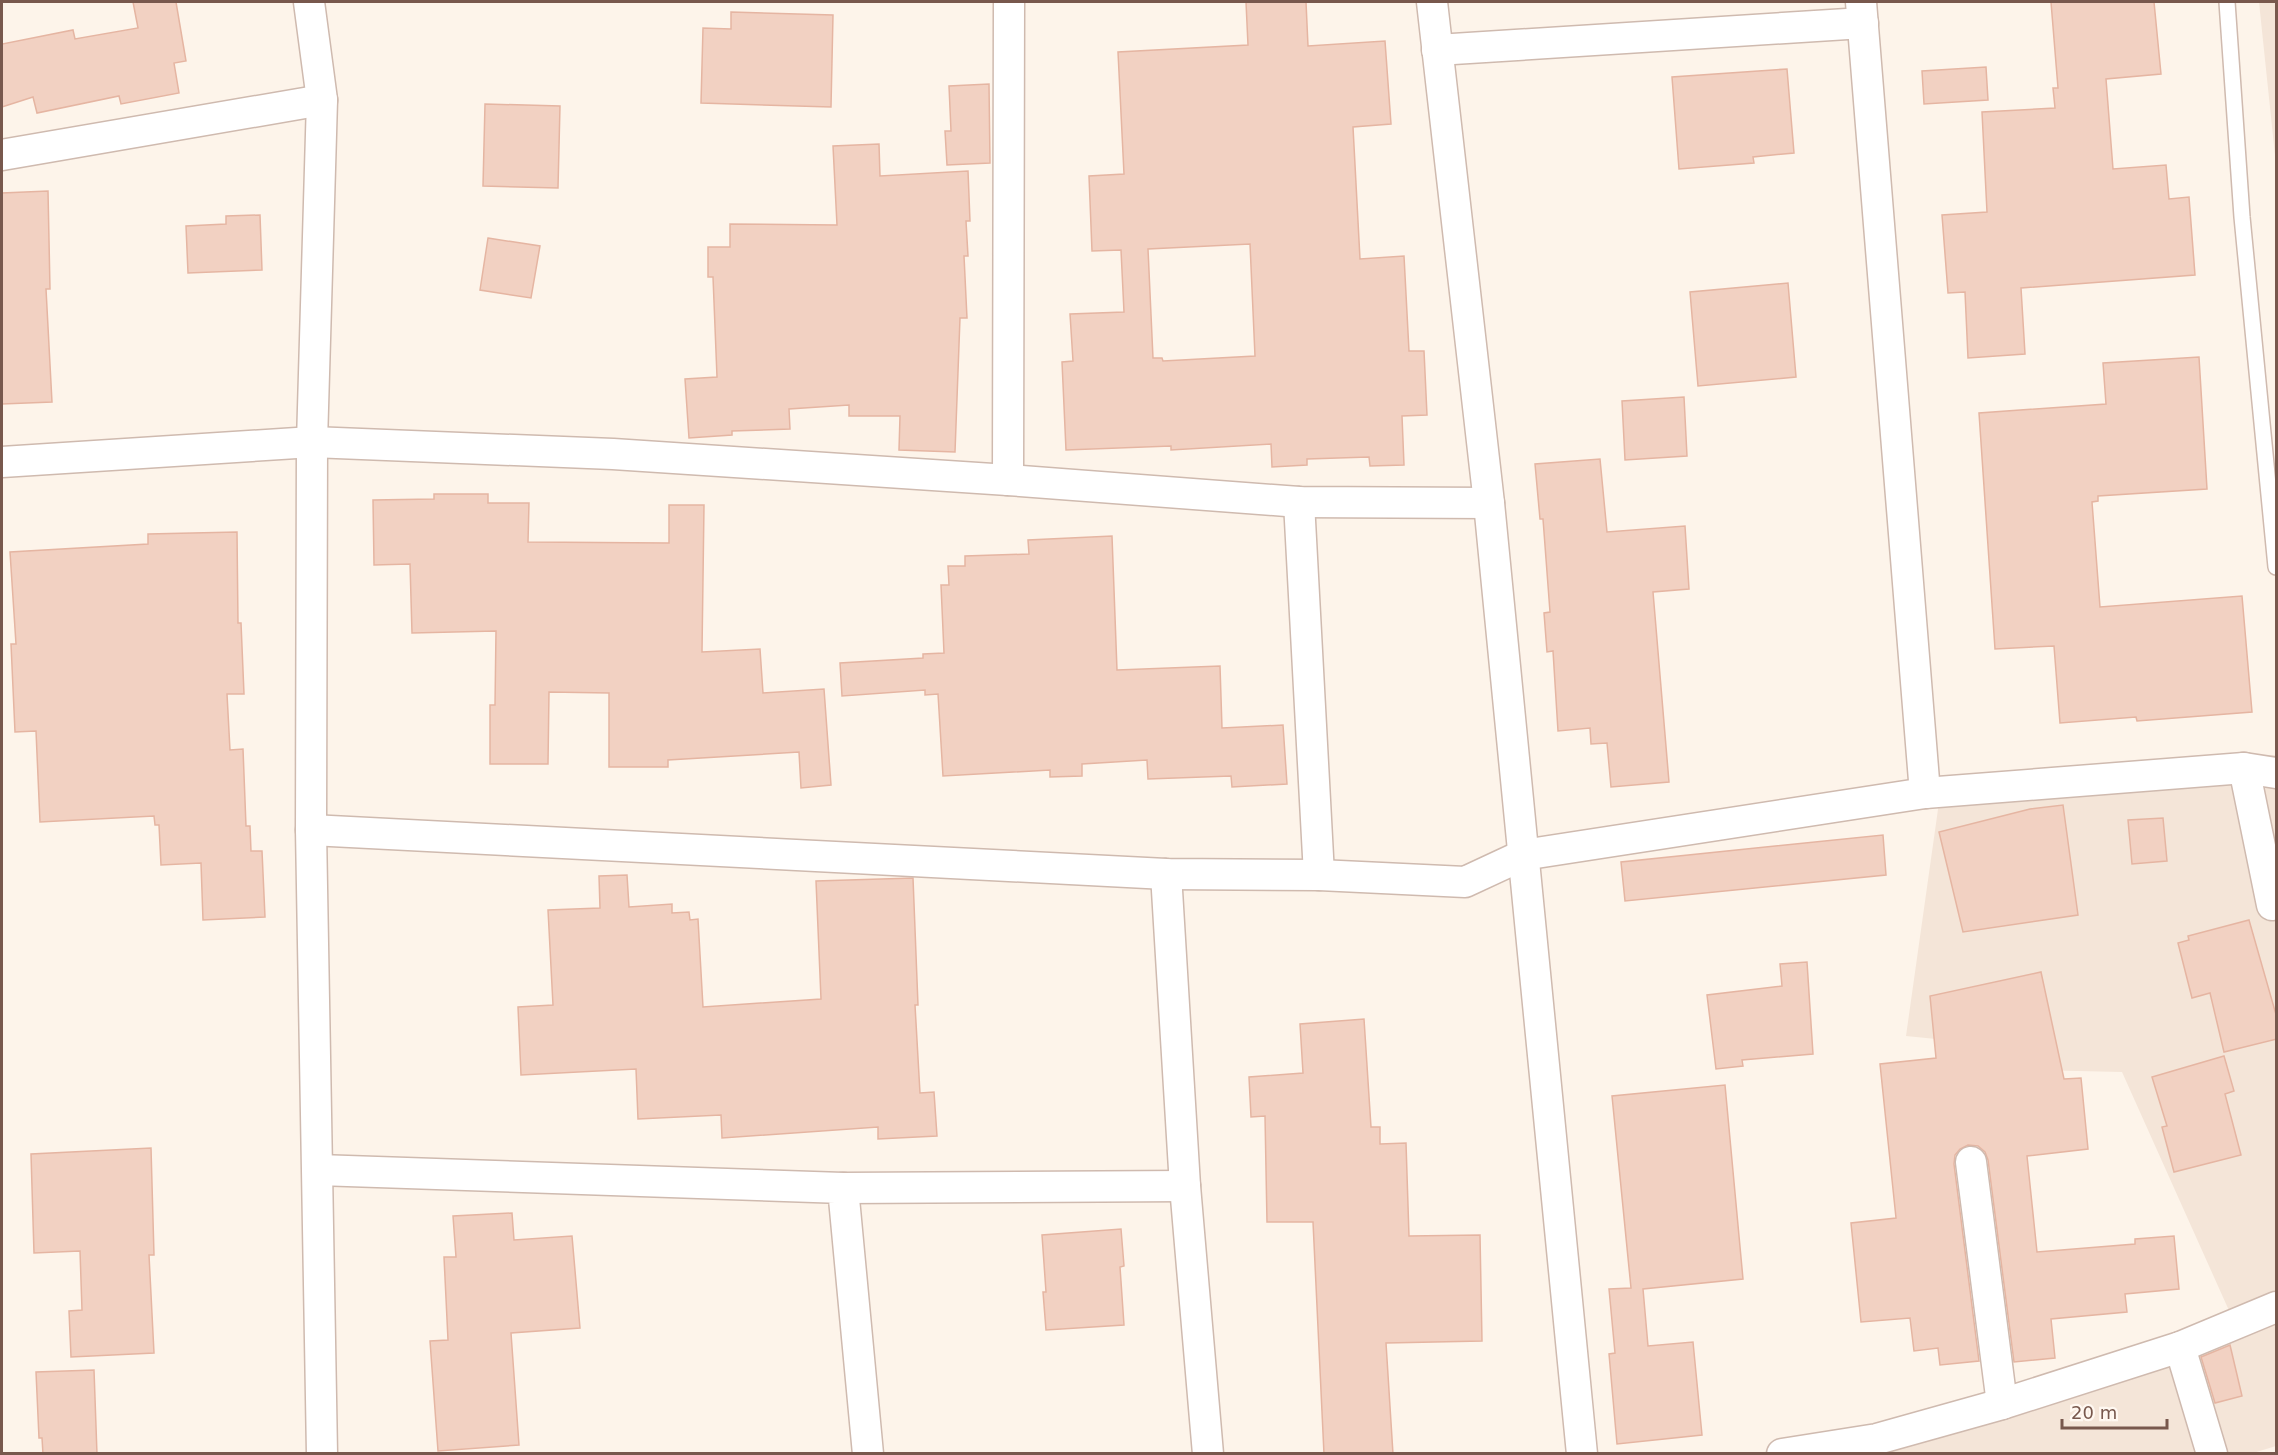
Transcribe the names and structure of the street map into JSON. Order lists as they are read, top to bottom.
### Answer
{
  "scale_bar": "20 m"
}
